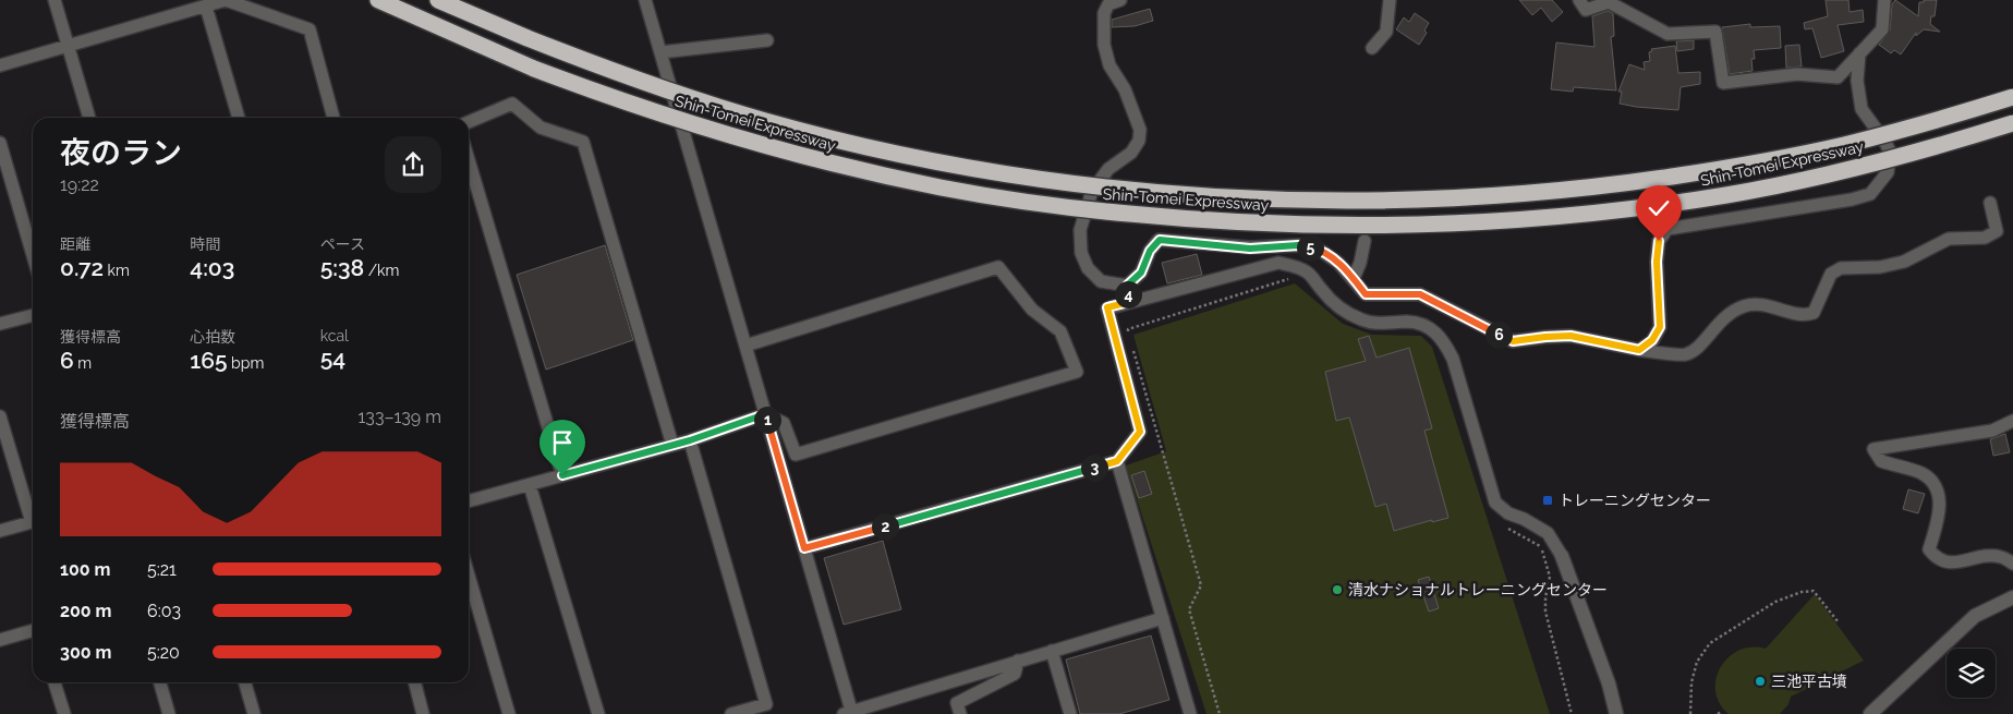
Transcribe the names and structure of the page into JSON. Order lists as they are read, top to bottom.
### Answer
{
  "streets": {
    "highway": ["Shin-Tomei Expressway"]
  },
  "places": {
    "transit": ["トレーニングセンター"],
    "other": ["清水ナショナルトレーニングセンター", "三池平古墳"]
  },
  "page": {
    "heading": ["夜のラン", "19:22"],
    "stats": [
      ["距離", "0.72 km"],
      ["時間", "4:03"],
      ["ペース", "5:38 /km"],
      ["獲得標高", "6 m"],
      ["心拍数", "165 bpm"],
      ["kcal", "54"]
    ],
    "pins": [
      "5",
      "4",
      "6",
      "1",
      "3",
      "2"
    ],
    "chart": ["獲得標高", "133–139 m"],
    "list": [
      {
        "name": "100 m",
        "note": "5:21"
      },
      {
        "name": "200 m",
        "note": "6:03"
      },
      {
        "name": "300 m",
        "note": "5:20"
      }
    ]
  }
}
